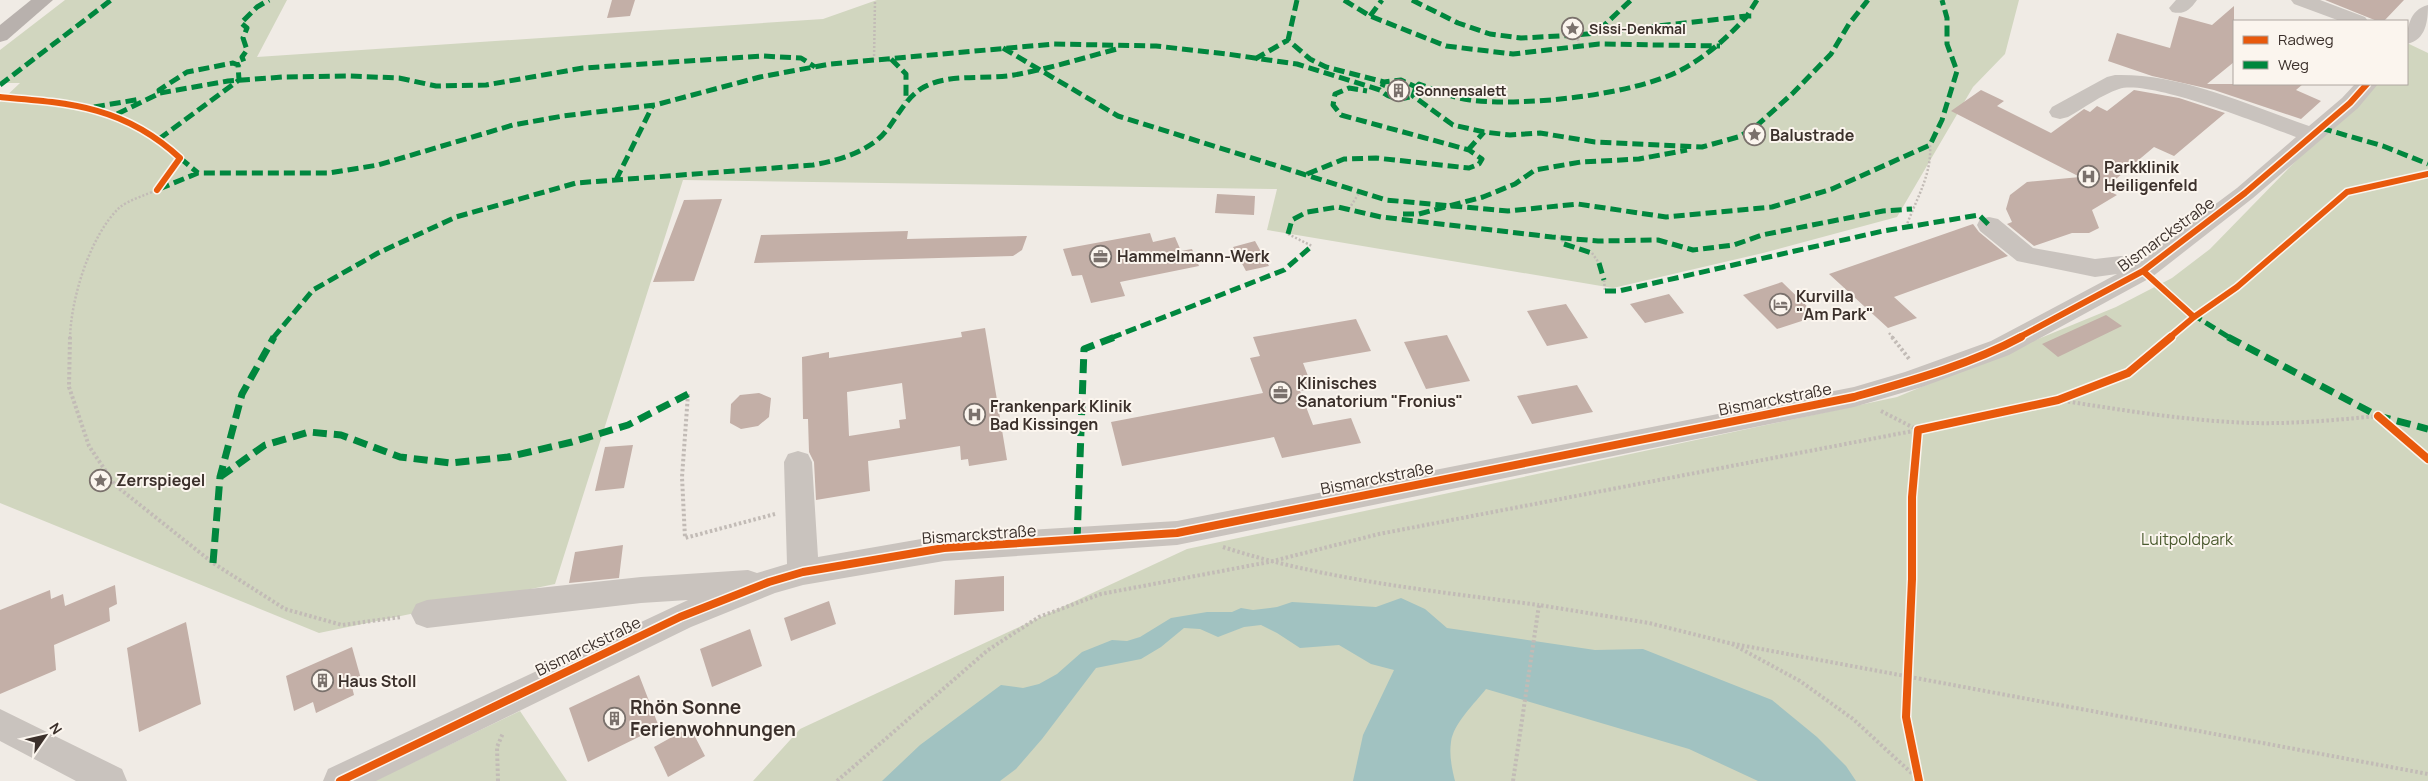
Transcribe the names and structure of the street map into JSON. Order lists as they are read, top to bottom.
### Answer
{
  "streets": {
    "street": ["Bismarckstraße"]
  },
  "parks": ["Luitpoldpark"],
  "places": {
    "place": ["Sissi-Denkmal", "Balustrade", "Zerrspiegel"],
    "building": ["Sonnensalett", "Haus Stoll", "Rhön Sonne Ferienwohnungen"],
    "hospital": ["Parkklinik Heiligenfeld", "Frankenpark Klinik Bad Kissingen"],
    "office": ["Hammelmann-Werk", "Klinisches Sanatorium \"Fronius\""],
    "hotel": ["Kurvilla \"Am Park\""]
  },
  "legend": ["Radweg", "Weg"],
  "north": "top right"
}
